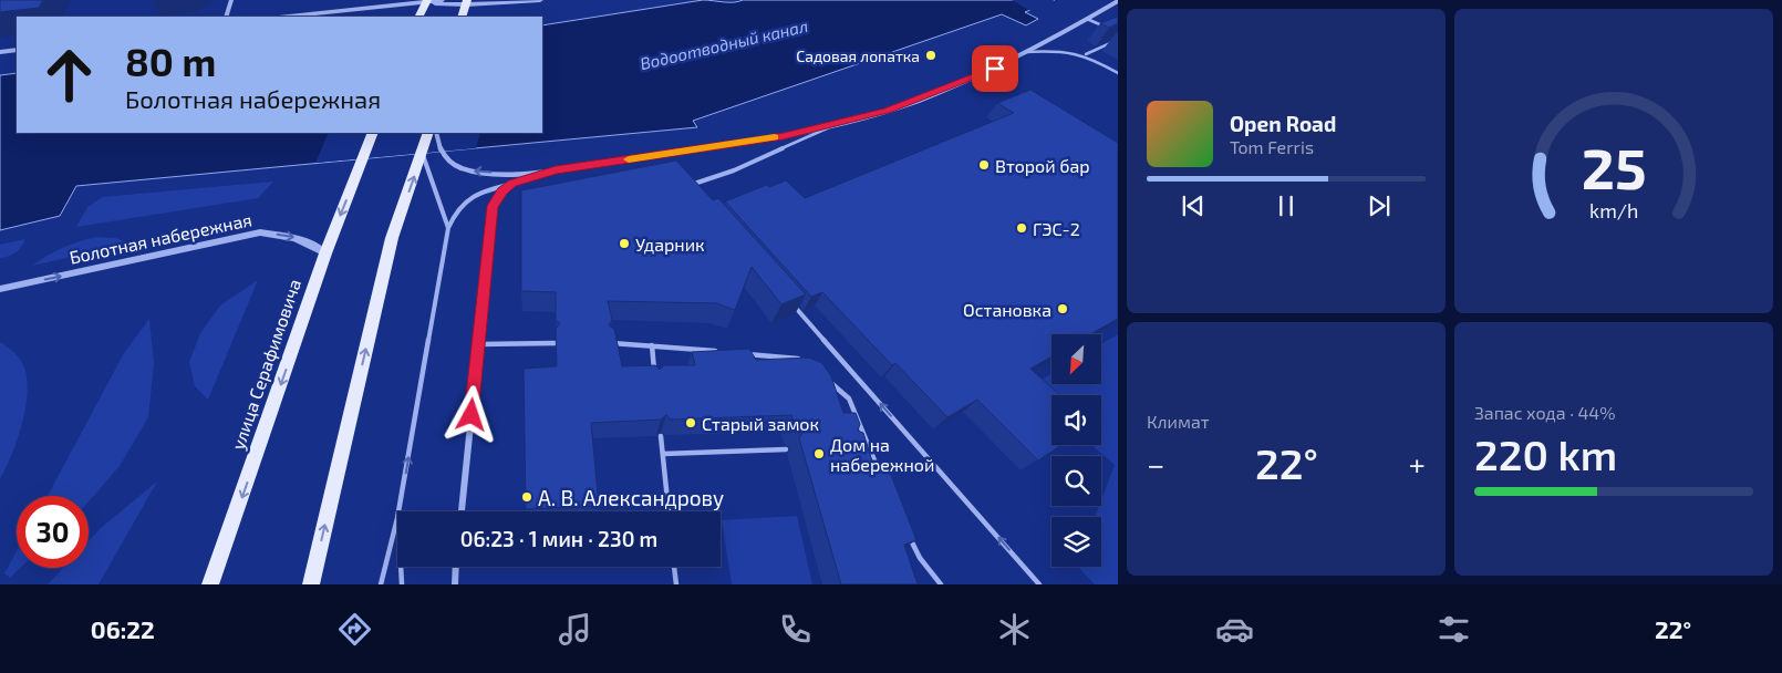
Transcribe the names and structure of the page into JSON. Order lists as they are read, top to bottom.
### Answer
{
  "streets": {
    "main road": ["улица Серафимовича"],
    "street": ["Болотная набережная"]
  },
  "crossings": [
    ["Болотная набережная", "улица Серафимовича"]
  ],
  "one_way": ["Болотная набережная"],
  "water": ["Водоотводный канал"],
  "places": [
    "Садовая лопатка",
    "Второй бар",
    "ГЭС-2",
    "Ударник",
    "Остановка",
    "Старый замок",
    "Дом на набережной",
    "А. В. Александрову"
  ],
  "north": "bottom left",
  "page": {
    "turn": ["80 m", "Болотная набережная"],
    "song": ["Open Road", "Tom Ferris"],
    "tile": [
      "Климат",
      ["Запас хода · 44%", "220 km"]
    ],
    "heat": ["−", "22°", "+"],
    "limit": "30",
    "trip": "06:23 · 1 мин · 230 m",
    "tabs": ["06:22", "22°"],
    "gauge": ["25", "km/h"]
  }
}
